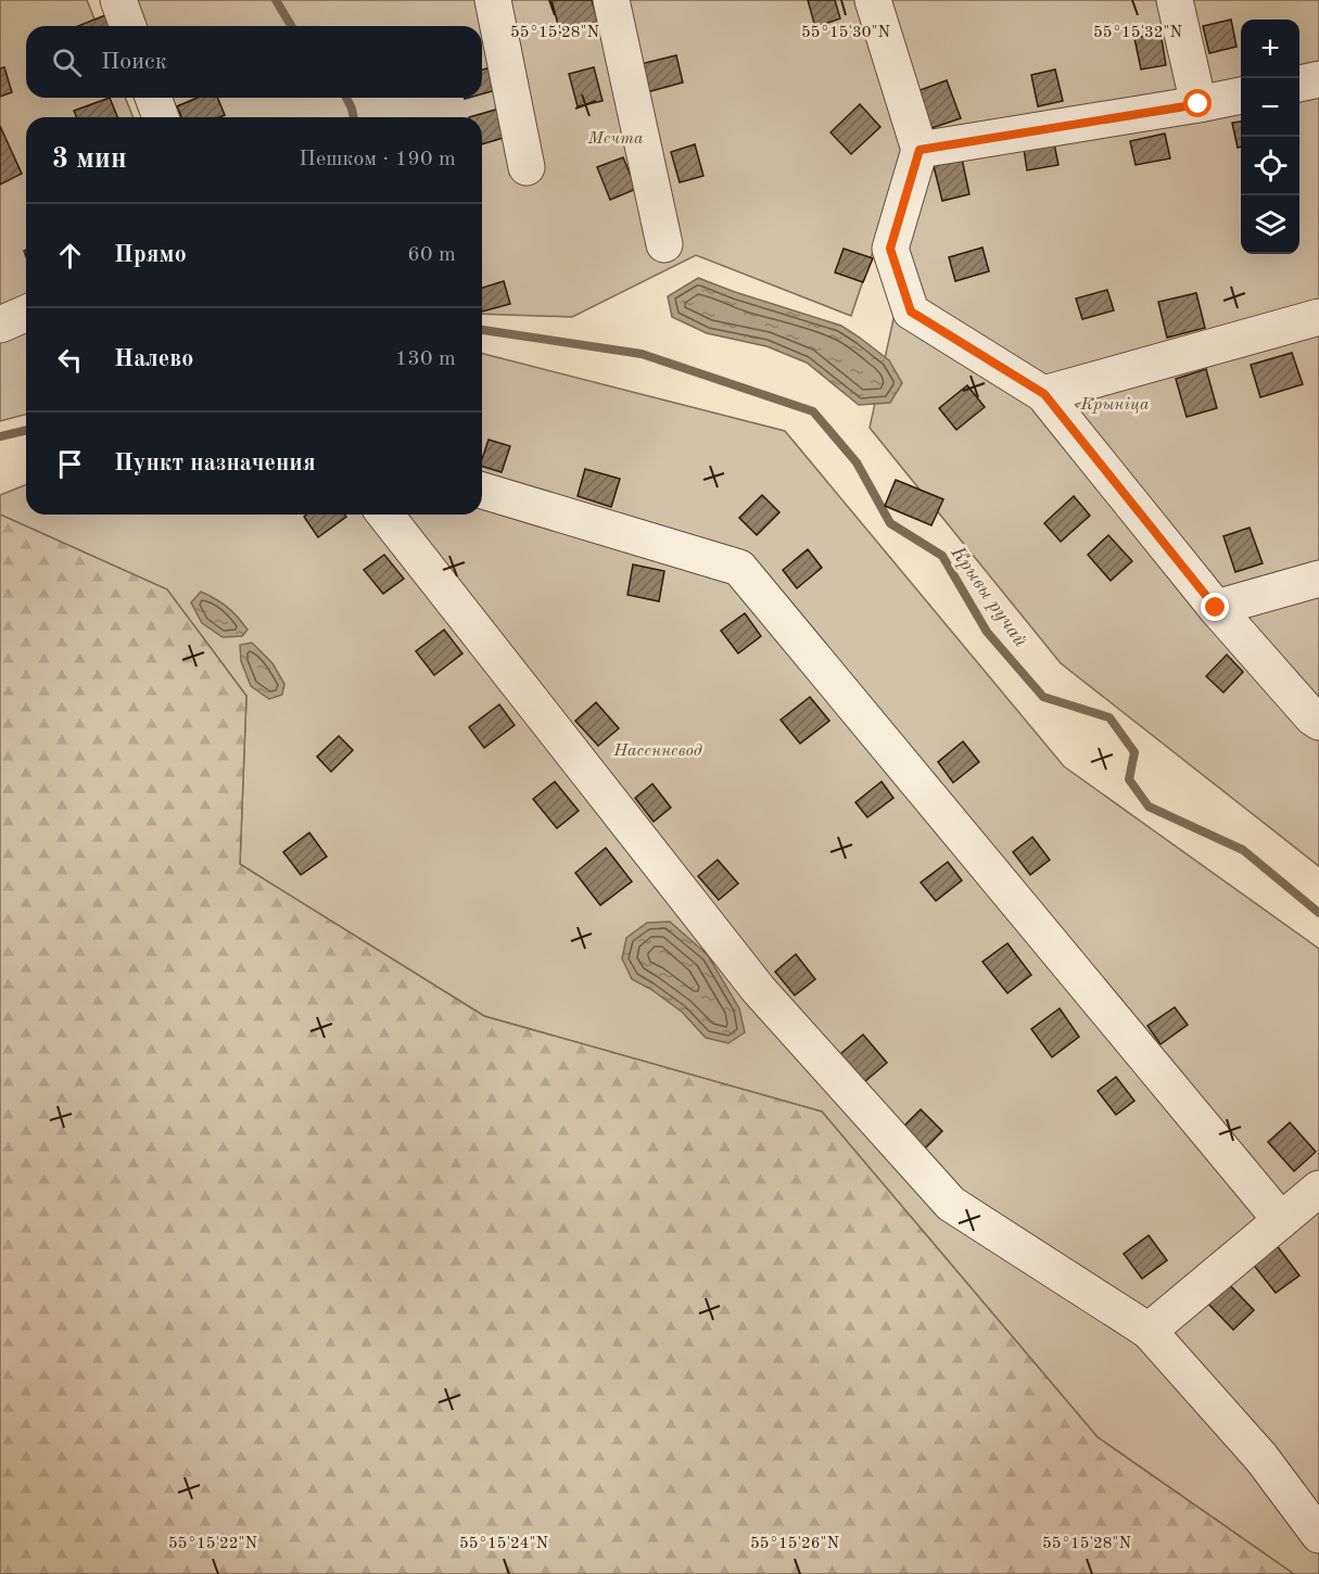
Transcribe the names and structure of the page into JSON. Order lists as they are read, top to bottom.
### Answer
{
  "water": ["Крывы ручай"],
  "parks": ["Мечта", "Крыніца", "Насенневод"],
  "page": {
    "map_buttons": ["+", "−"],
    "search": "Поиск",
    "heading": ["3 мин", "Пешком · 190 m"],
    "list": [
      ["Прямо", "60 m"],
      ["Налево", "130 m"],
      "Пункт назначения"
    ]
  },
  "coordinates": [
    "55°15'28\"N",
    "55°15'32\"N",
    "55°15'30\"N",
    "55°15'22\"N",
    "55°15'24\"N",
    "55°15'26\"N"
  ]
}
